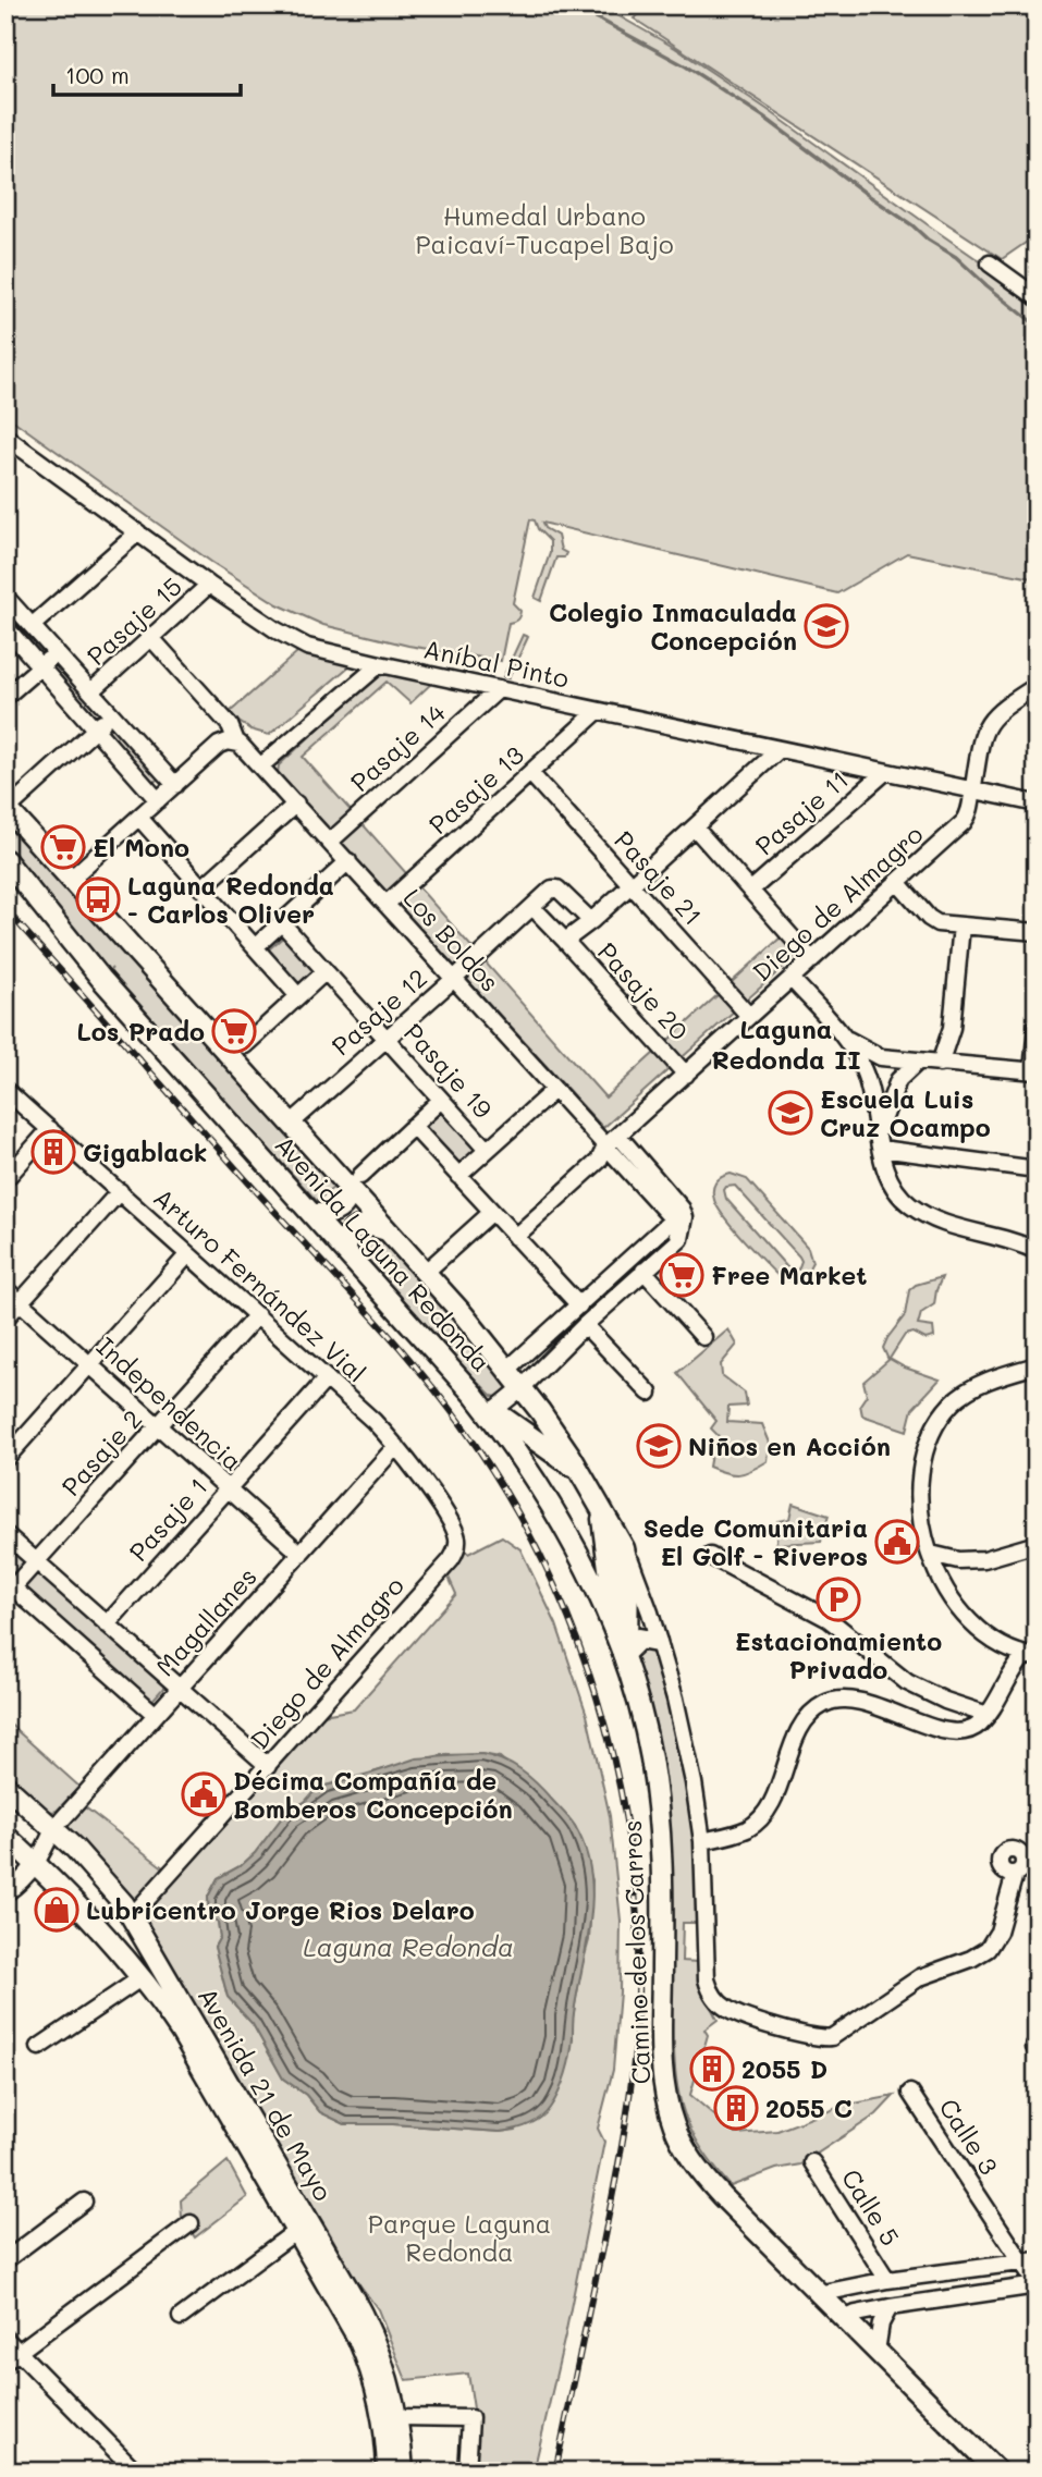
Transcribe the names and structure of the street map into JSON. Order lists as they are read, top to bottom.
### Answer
{
  "streets": {
    "main road": ["Avenida Laguna Redonda", "Camino de los Carros", "Avenida 21 de Mayo"],
    "street": [
      "Pasaje 15",
      "Aníbal Pinto",
      "Pasaje 14",
      "Pasaje 13",
      "Pasaje 11",
      "Pasaje 21",
      "Diego de Almagro",
      "Los Boldos",
      "Pasaje 20",
      "Pasaje 12",
      "Pasaje 19",
      "Arturo Fernández Vial",
      "Independencia",
      "Pasaje 2",
      "Pasaje 1",
      "Magallanes",
      "Calle 3",
      "Calle 5"
    ]
  },
  "crossings": [
    ["Pasaje 15", "Aníbal Pinto"],
    ["Aníbal Pinto", "Pasaje 14"],
    ["Aníbal Pinto", "Pasaje 13"],
    ["Aníbal Pinto", "Pasaje 11"],
    ["Aníbal Pinto", "Diego de Almagro"],
    ["Pasaje 14", "Los Boldos"],
    ["Pasaje 13", "Pasaje 21"],
    ["Pasaje 13", "Los Boldos"],
    ["Pasaje 21", "Diego de Almagro"],
    ["Diego de Almagro", "Los Boldos"],
    ["Diego de Almagro", "Pasaje 20"],
    ["Diego de Almagro", "Arturo Fernández Vial"],
    ["Diego de Almagro", "Avenida 21 de Mayo"],
    ["Los Boldos", "Pasaje 12"],
    ["Pasaje 12", "Pasaje 19"],
    ["Pasaje 12", "Avenida Laguna Redonda"],
    ["Avenida Laguna Redonda", "Camino de los Carros"],
    ["Arturo Fernández Vial", "Pasaje 2"],
    ["Arturo Fernández Vial", "Pasaje 1"],
    ["Arturo Fernández Vial", "Magallanes"],
    ["Independencia", "Pasaje 2"],
    ["Independencia", "Pasaje 1"],
    ["Independencia", "Magallanes"],
    ["Magallanes", "Avenida 21 de Mayo"]
  ],
  "districts": ["Laguna Redonda II"],
  "water": ["Laguna Redonda"],
  "parks": ["Humedal Urbano Paicaví-Tucapel Bajo", "Parque Laguna Redonda"],
  "places": {
    "school or university": ["Colegio Inmaculada Concepción", "Escuela Luis Cruz Ocampo", "Niños en Acción"],
    "supermarket": ["El Mono", "Los Prado", "Free Market"],
    "bus stop": ["Laguna Redonda - Carlos Oliver"],
    "building": ["Gigablack", "2055 D", "2055 C"],
    "public building": ["Sede Comunitaria El Golf - Riveros", "Décima Compañía de Bomberos Concepción"],
    "parking": ["Estacionamiento Privado"],
    "shop": ["Lubricentro Jorge Rios Delaro"]
  },
  "scale_bar": "100 m"
}
